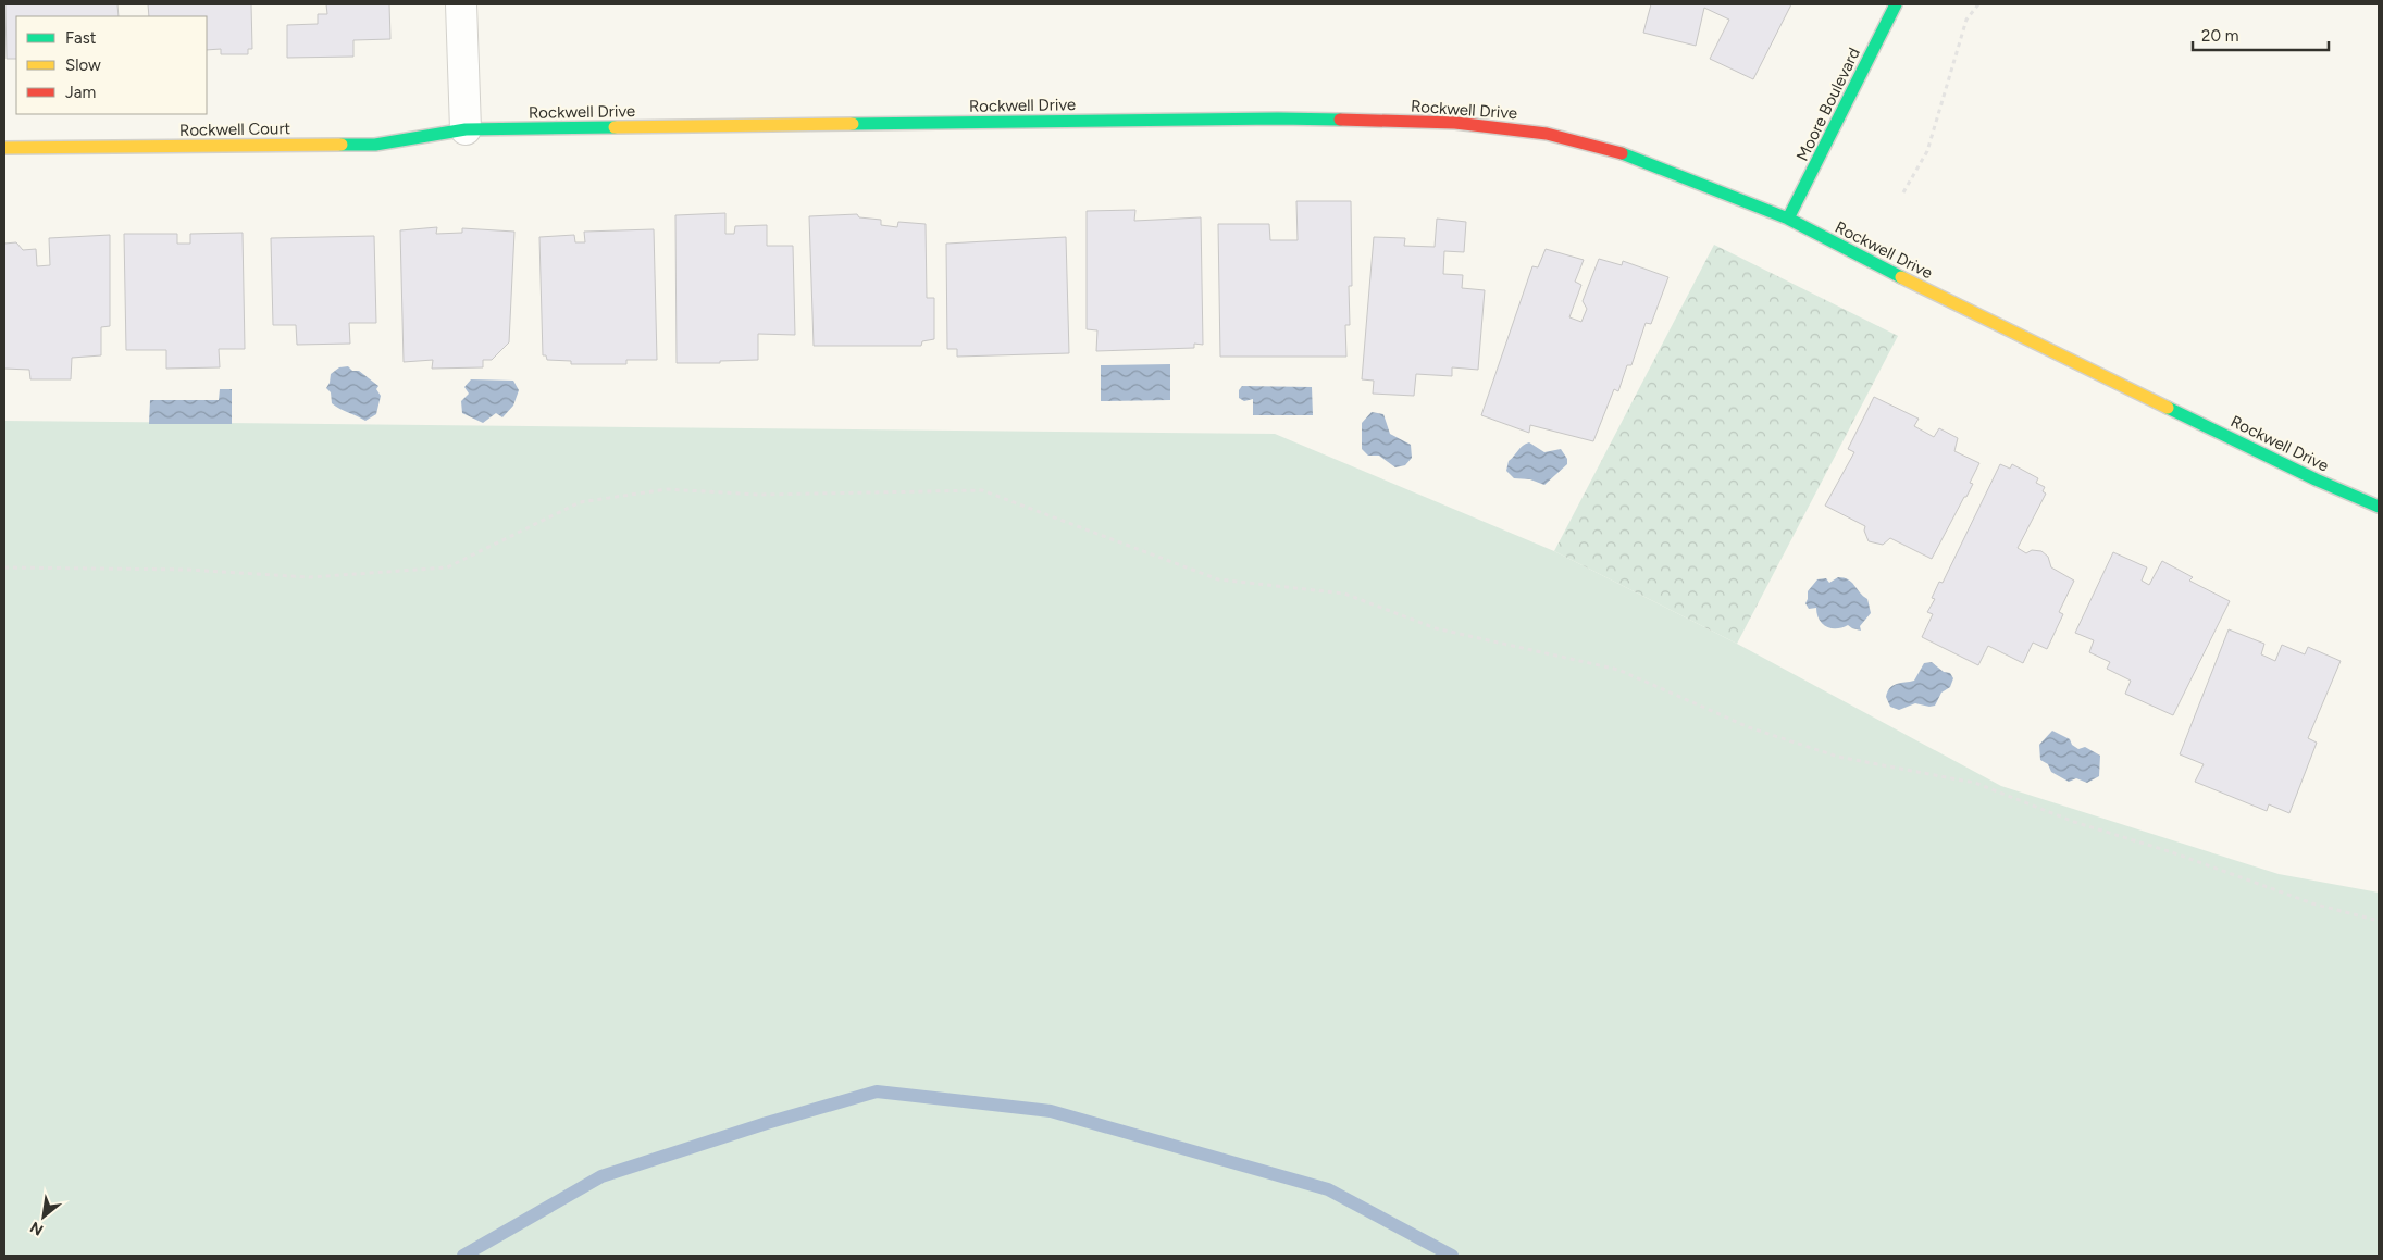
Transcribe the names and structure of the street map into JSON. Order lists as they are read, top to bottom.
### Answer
{
  "streets": {
    "street": ["Moore Boulevard", "Rockwell Drive", "Rockwell Court"]
  },
  "crossings": [
    ["Moore Boulevard", "Rockwell Drive"],
    ["Rockwell Drive", "Rockwell Court"]
  ],
  "legend": ["Fast", "Slow", "Jam"],
  "scale_bar": "20 m",
  "north": "bottom left"
}
